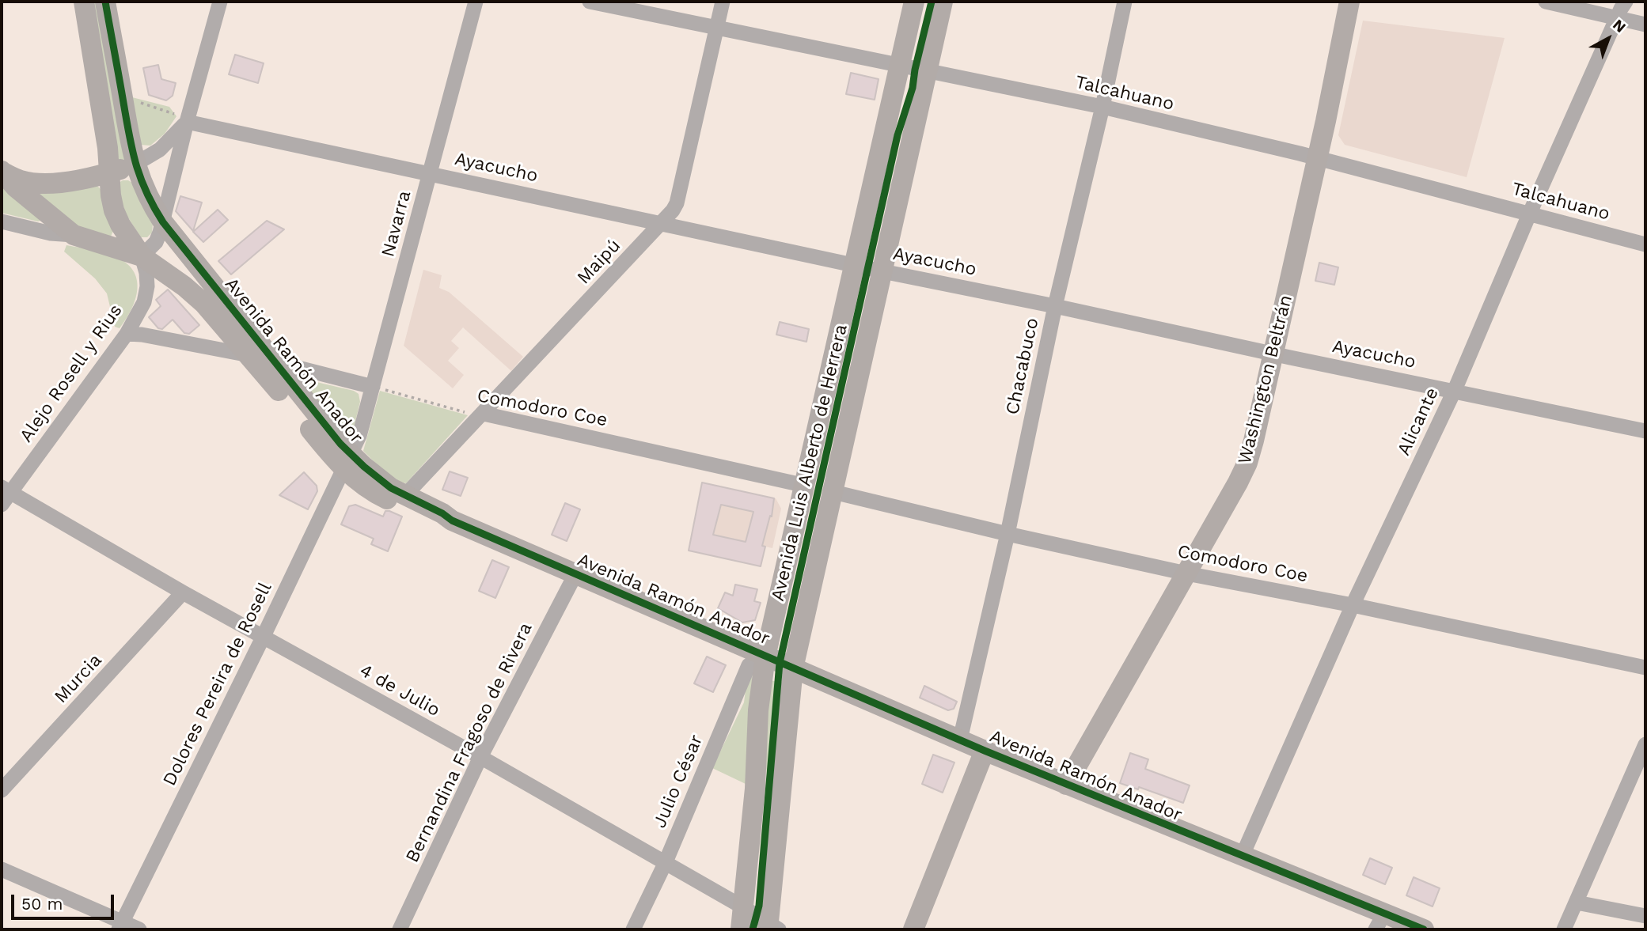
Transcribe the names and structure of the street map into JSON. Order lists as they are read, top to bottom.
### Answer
{
  "streets": {
    "street": [
      "Talcahuano",
      "Ayacucho",
      "Navarra",
      "Maipú",
      "Avenida Ramón Anador",
      "Chacabuco",
      "Alejo Rosell y Rius",
      "Washington Beltrán",
      "Comodoro Coe",
      "Alicante",
      "Avenida Luis Alberto de Herrera",
      "Murcia",
      "Dolores Pereira de Rosell",
      "4 de Julio",
      "Bernandina Fragoso de Rivera",
      "Julio César"
    ]
  },
  "crossings": [
    ["Talcahuano", "Maipú"],
    ["Talcahuano", "Chacabuco"],
    ["Talcahuano", "Washington Beltrán"],
    ["Talcahuano", "Alicante"],
    ["Talcahuano", "Avenida Luis Alberto de Herrera"],
    ["Ayacucho", "Navarra"],
    ["Ayacucho", "Maipú"],
    ["Ayacucho", "Chacabuco"],
    ["Ayacucho", "Washington Beltrán"],
    ["Ayacucho", "Alicante"],
    ["Ayacucho", "Avenida Luis Alberto de Herrera"],
    ["Navarra", "Avenida Ramón Anador"],
    ["Navarra", "Comodoro Coe"],
    ["Navarra", "Dolores Pereira de Rosell"],
    ["Maipú", "Avenida Ramón Anador"],
    ["Maipú", "Comodoro Coe"],
    ["Avenida Ramón Anador", "Chacabuco"],
    ["Avenida Ramón Anador", "Alejo Rosell y Rius"],
    ["Avenida Ramón Anador", "Washington Beltrán"],
    ["Avenida Ramón Anador", "Alicante"],
    ["Avenida Ramón Anador", "Avenida Luis Alberto de Herrera"],
    ["Avenida Ramón Anador", "Dolores Pereira de Rosell"],
    ["Avenida Ramón Anador", "Bernandina Fragoso de Rivera"],
    ["Avenida Ramón Anador", "Julio César"],
    ["Chacabuco", "Comodoro Coe"],
    ["Alejo Rosell y Rius", "4 de Julio"],
    ["Washington Beltrán", "Comodoro Coe"],
    ["Comodoro Coe", "Alicante"],
    ["Comodoro Coe", "Avenida Luis Alberto de Herrera"],
    ["Avenida Luis Alberto de Herrera", "4 de Julio"],
    ["Avenida Luis Alberto de Herrera", "Julio César"],
    ["Murcia", "4 de Julio"],
    ["Dolores Pereira de Rosell", "4 de Julio"],
    ["4 de Julio", "Bernandina Fragoso de Rivera"],
    ["4 de Julio", "Julio César"]
  ],
  "scale_bar": "50 m",
  "north": "top right"
}
